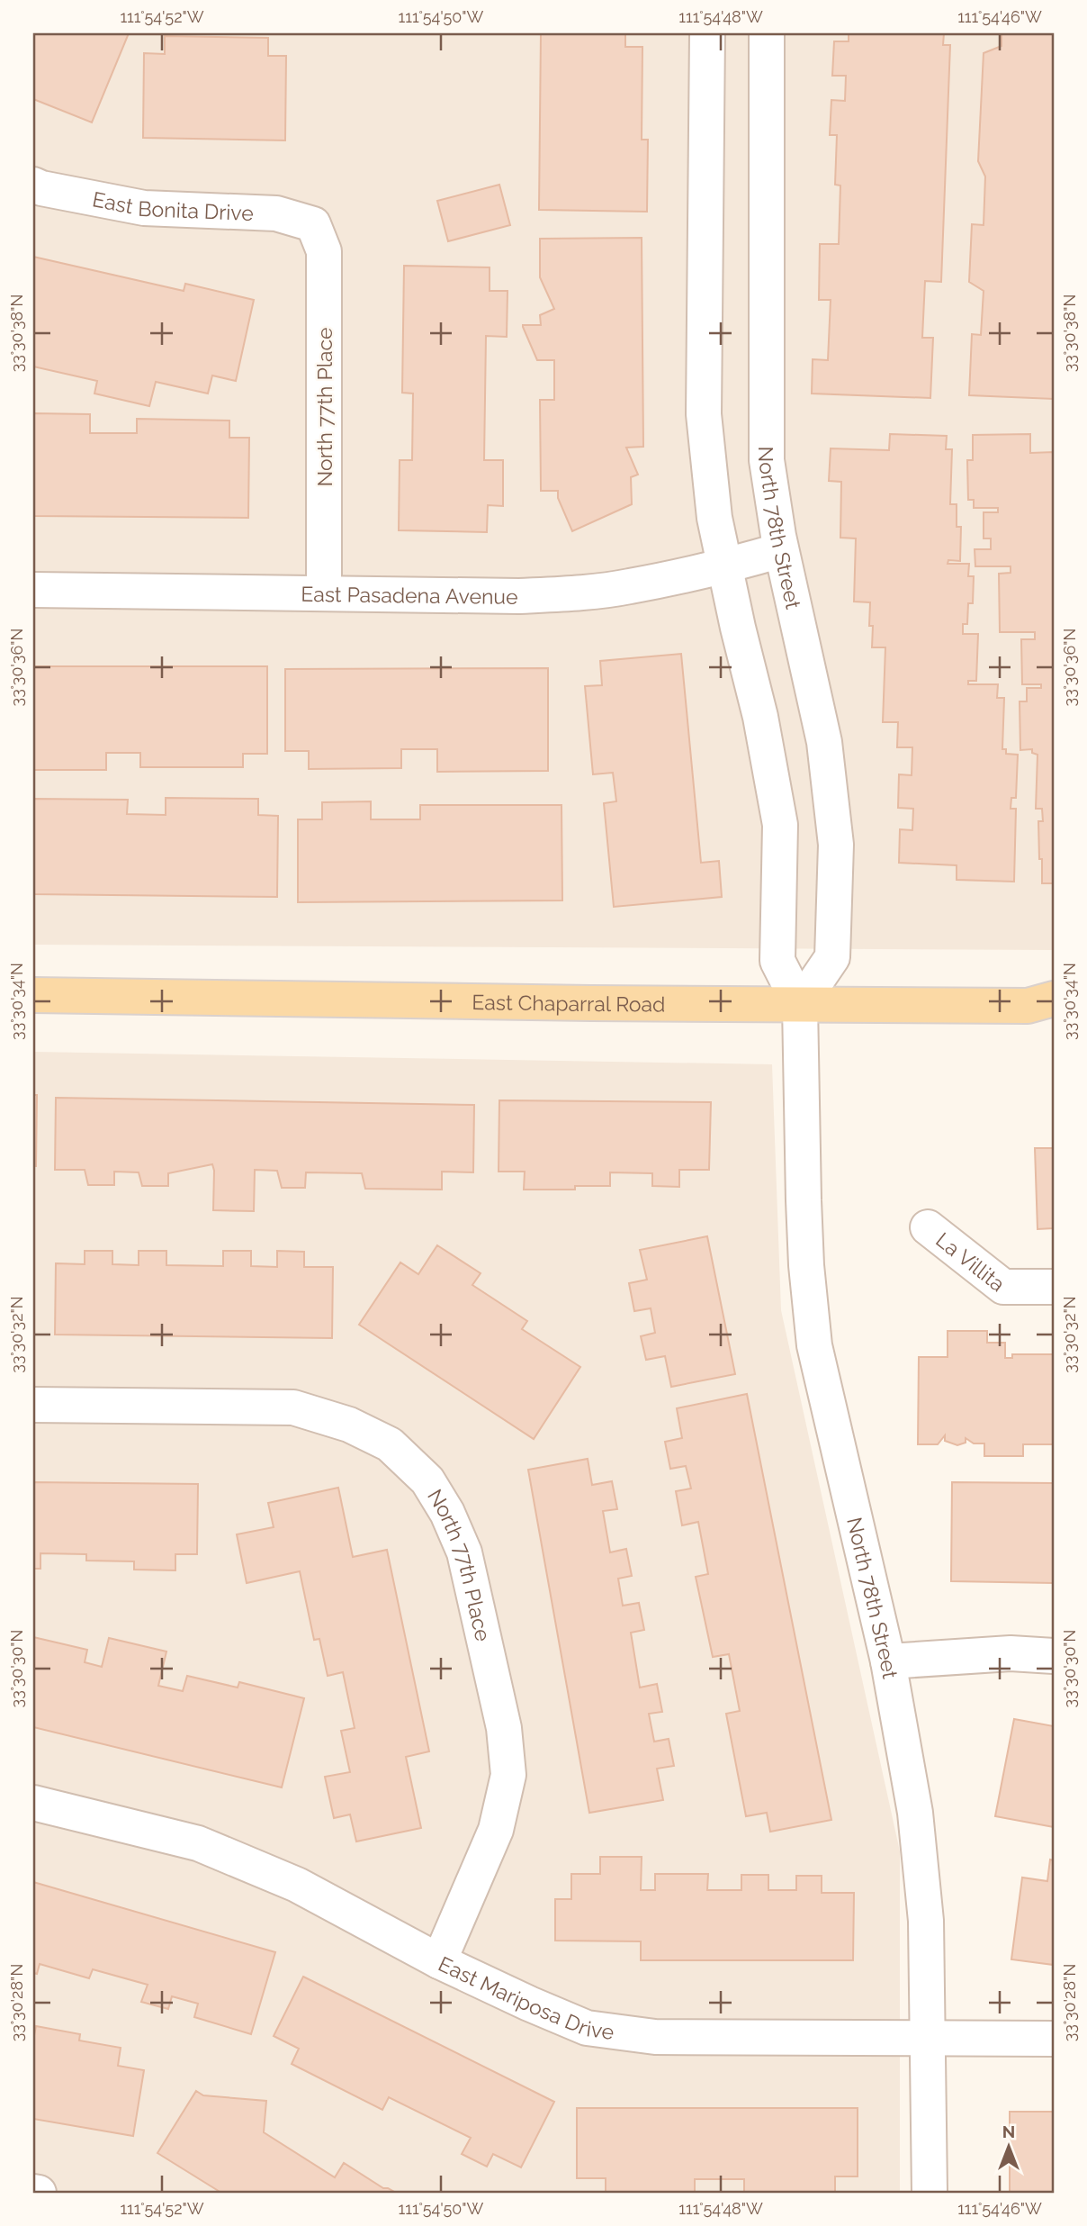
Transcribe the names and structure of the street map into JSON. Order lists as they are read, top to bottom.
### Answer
{
  "streets": {
    "main road": ["East Chaparral Road"],
    "street": [
      "East Bonita Drive",
      "North 77th Place",
      "North 78th Street",
      "East Pasadena Avenue",
      "La Villita",
      "East Mariposa Drive"
    ]
  },
  "crossings": [
    ["East Bonita Drive", "North 77th Place"],
    ["North 77th Place", "East Pasadena Avenue"],
    ["North 77th Place", "East Mariposa Drive"],
    ["North 78th Street", "East Pasadena Avenue"],
    ["North 78th Street", "East Chaparral Road"],
    ["North 78th Street", "East Mariposa Drive"]
  ],
  "north": "top",
  "coordinates": [
    "111°54'52\"W",
    "111°54'50\"W",
    "111°54'48\"W",
    "111°54'46\"W",
    "33°30'38\"N",
    "33°30'36\"N",
    "33°30'34\"N",
    "33°30'32\"N",
    "33°30'30\"N",
    "33°30'28\"N"
  ]
}
